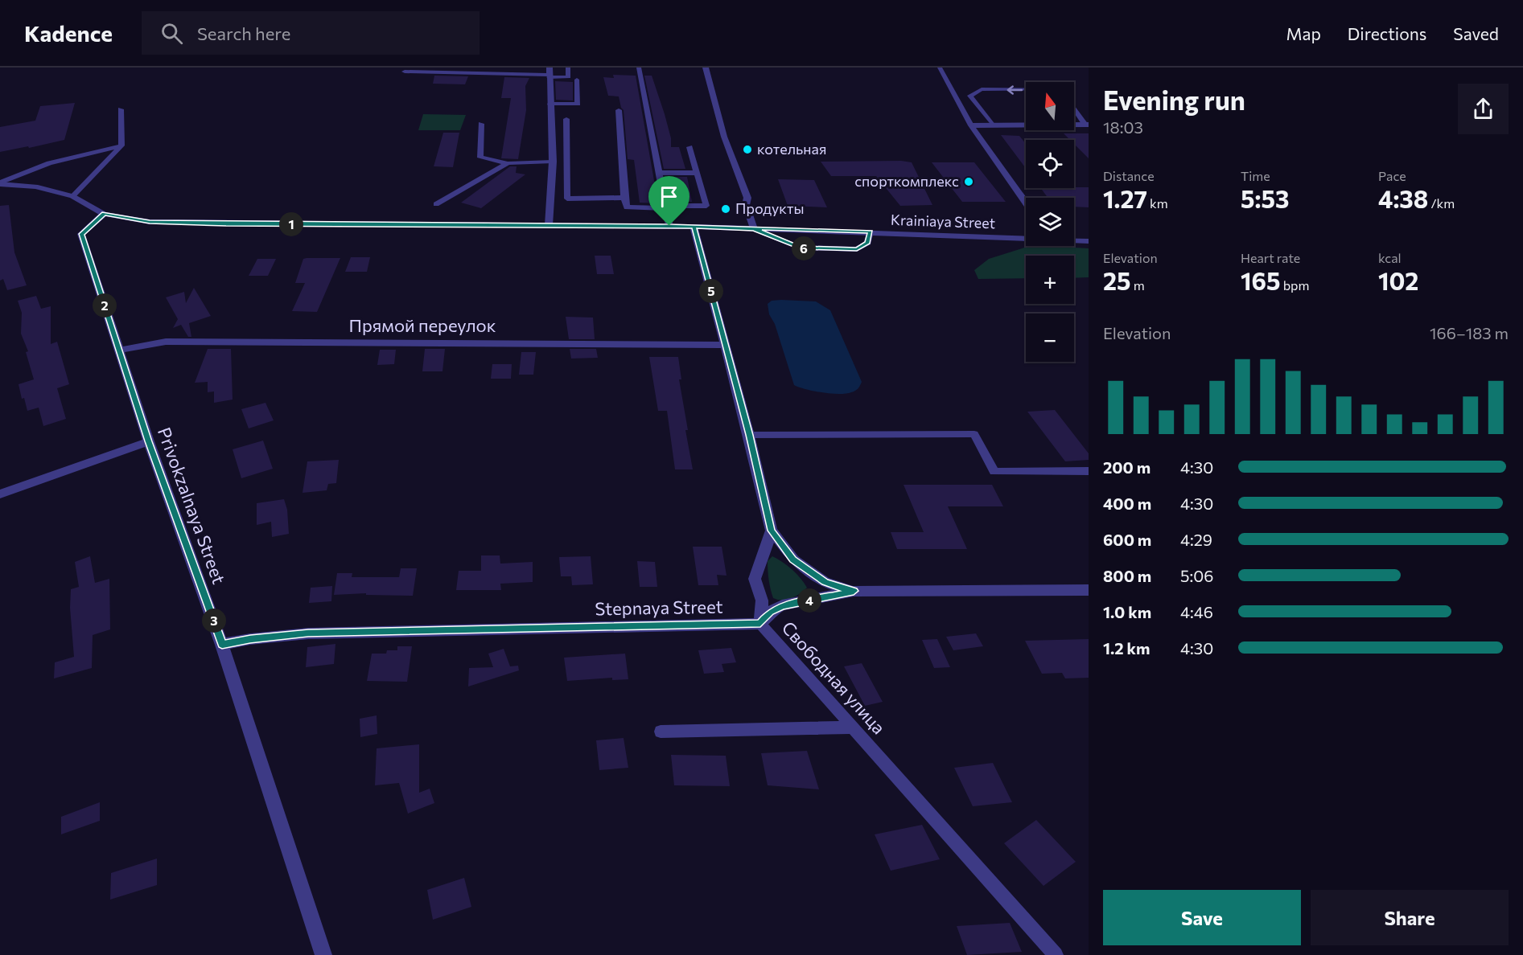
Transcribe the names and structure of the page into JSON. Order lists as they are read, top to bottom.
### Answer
{
  "streets": {
    "street": [
      "Krainiaya Street",
      "Прямой переулок",
      "Privokzalnaya Street",
      "Stepnaya Street",
      "Свободная улица"
    ]
  },
  "crossings": [
    ["Krainiaya Street", "Privokzalnaya Street"],
    ["Прямой переулок", "Privokzalnaya Street"],
    ["Privokzalnaya Street", "Stepnaya Street"],
    ["Stepnaya Street", "Свободная улица"]
  ],
  "places": ["котельная", "спорткомплекс", "Продукты"],
  "north": "top",
  "page": {
    "header": "Kadence",
    "search": "Search here",
    "nav": ["Map", "Directions", "Saved"],
    "heading": ["Evening run", "18:03"],
    "map_buttons": ["+", "−"],
    "stats": [
      ["Distance", "1.27 km"],
      ["Time", "5:53"],
      ["Pace", "4:38 /km"],
      ["Elevation", "25 m"],
      ["Heart rate", "165 bpm"],
      ["kcal", "102"]
    ],
    "pins": [
      "1",
      "6",
      "5",
      "2",
      "4",
      "3"
    ],
    "chart": ["Elevation", "166–183 m"],
    "list": [
      {
        "name": "200 m",
        "note": "4:30"
      },
      {
        "name": "400 m",
        "note": "4:30"
      },
      {
        "name": "600 m",
        "note": "4:29"
      },
      {
        "name": "800 m",
        "note": "5:06"
      },
      {
        "name": "1.0 km",
        "note": "4:46"
      },
      {
        "name": "1.2 km",
        "note": "4:30"
      }
    ],
    "buttons": ["Save", "Share"]
  }
}
